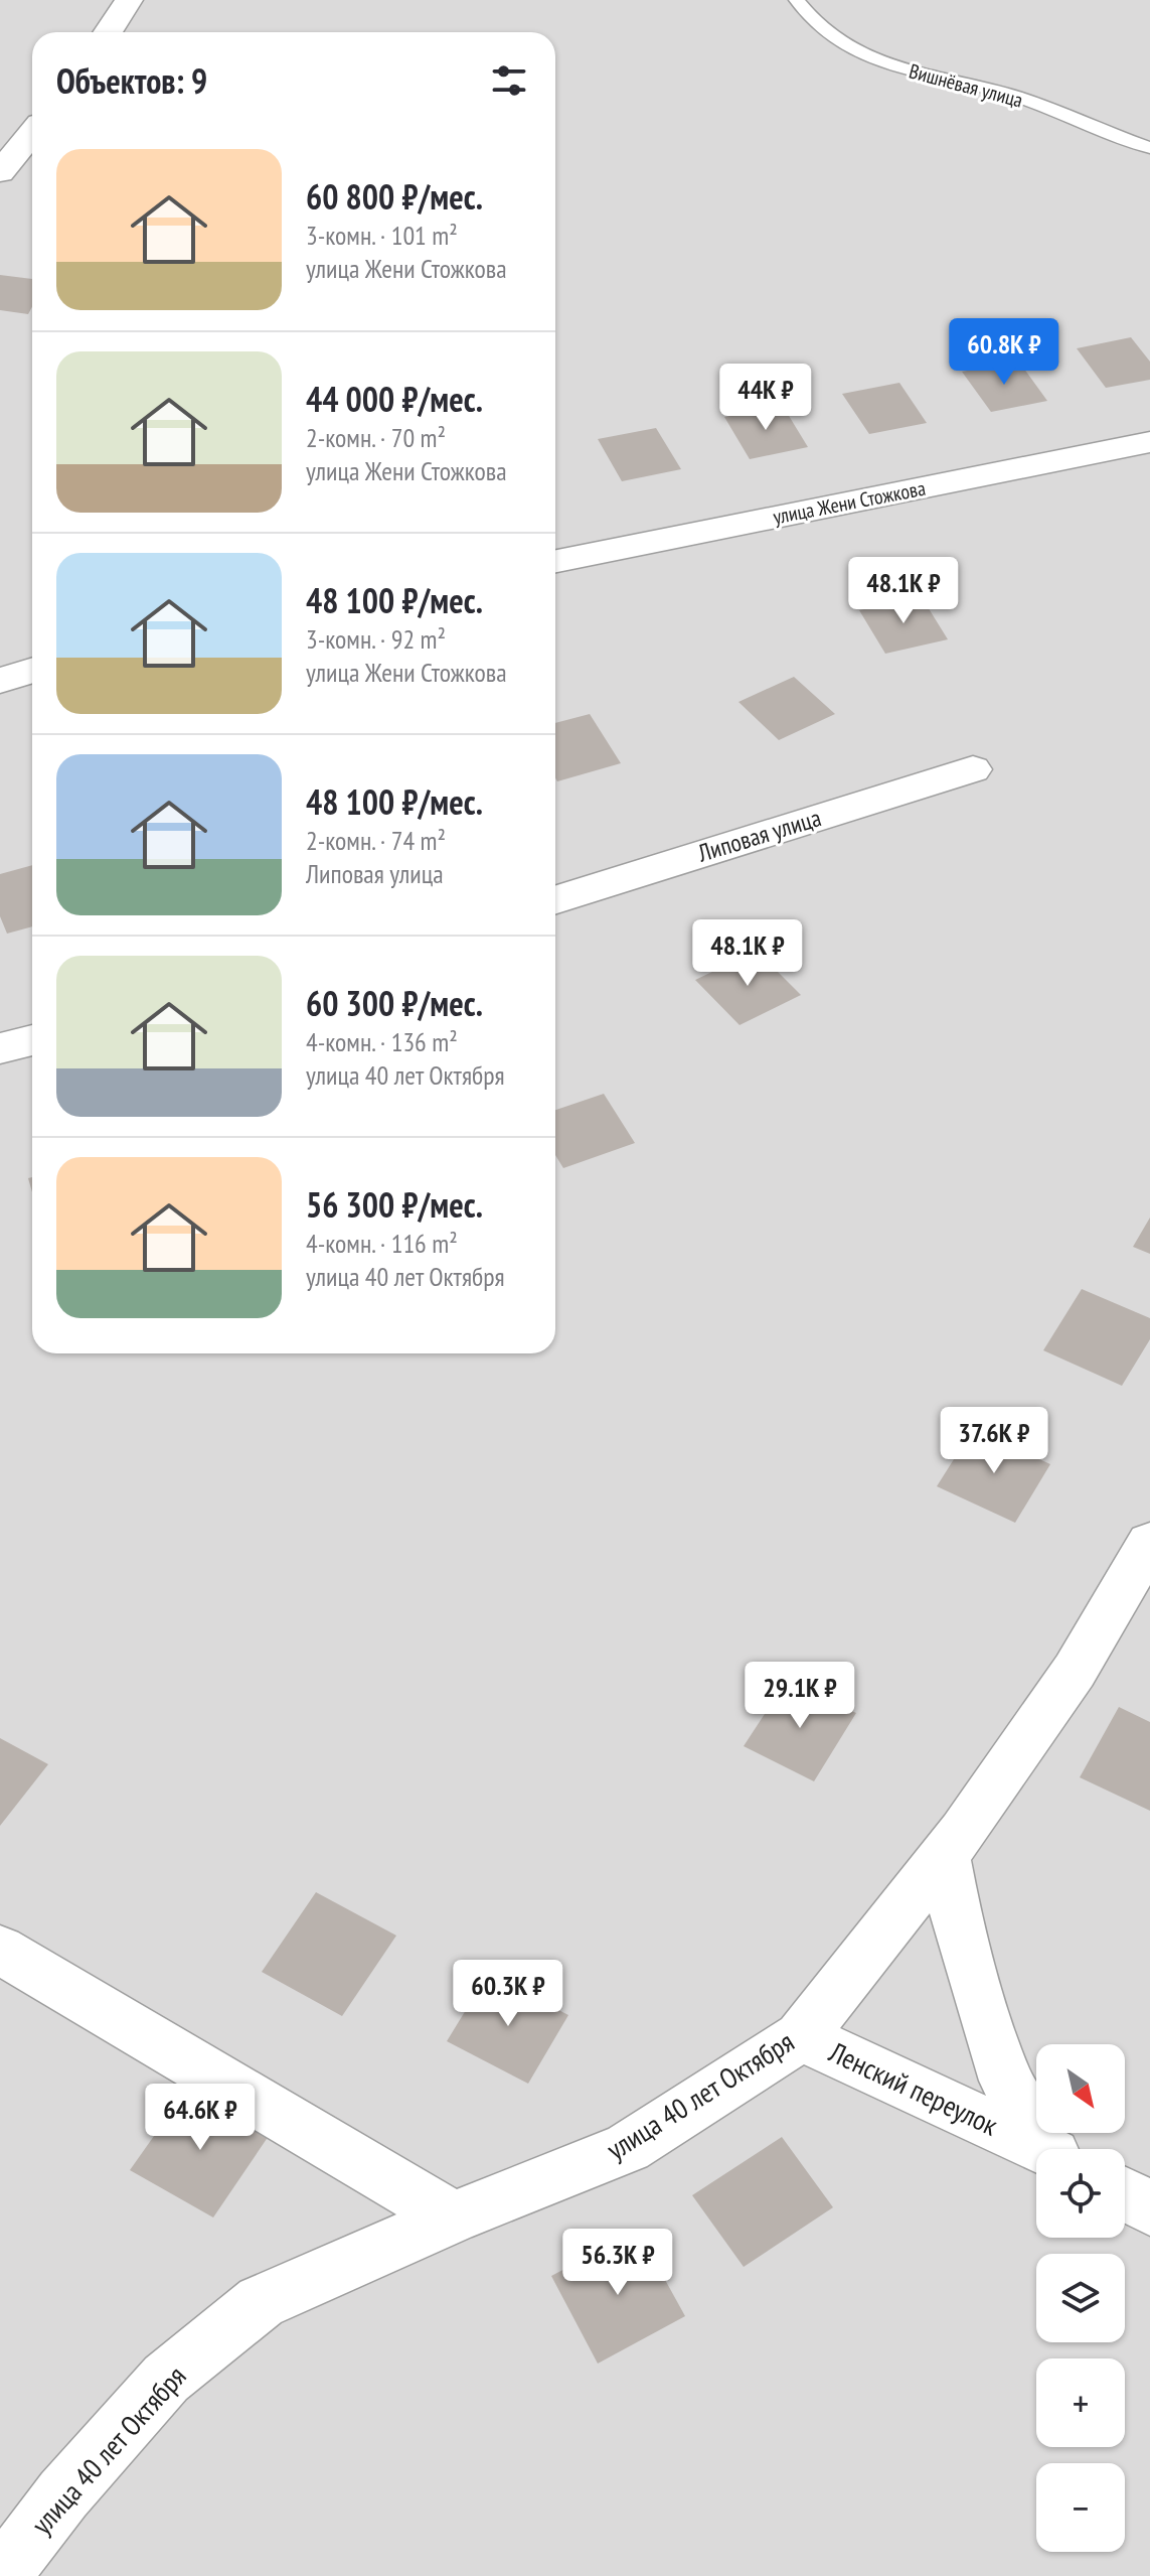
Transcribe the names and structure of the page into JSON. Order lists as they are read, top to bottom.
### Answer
{
  "streets": {
    "street": [
      "улица Жени Стожкова",
      "Липовая улица",
      "Ленский переулок",
      "улица 40 лет Октября"
    ],
    "lane": ["Вишнёвая улица"]
  },
  "crossings": [
    ["Ленский переулок", "улица 40 лет Октября"]
  ],
  "north": "bottom right",
  "page": {
    "heading": "Объектов: 9",
    "list": [
      {
        "name": "60 800 ₽/мес.",
        "note": "3-комн. · 101 m² · улица Жени Стожкова"
      },
      {
        "name": "44 000 ₽/мес.",
        "note": "2-комн. · 70 m² · улица Жени Стожкова"
      },
      {
        "name": "48 100 ₽/мес.",
        "note": "3-комн. · 92 m² · улица Жени Стожкова"
      },
      {
        "name": "48 100 ₽/мес.",
        "note": "2-комн. · 74 m² · Липовая улица"
      },
      {
        "name": "60 300 ₽/мес.",
        "note": "4-комн. · 136 m² · улица 40 лет Октября"
      },
      {
        "name": "56 300 ₽/мес.",
        "note": "4-комн. · 116 m² · улица 40 лет Октября"
      }
    ],
    "price": [
      "60.8K ₽",
      "44K ₽",
      "48.1K ₽",
      "48.1K ₽",
      "37.6K ₽",
      "29.1K ₽",
      "60.3K ₽",
      "64.6K ₽",
      "56.3K ₽"
    ],
    "map_buttons": ["+", "−"]
  }
}
